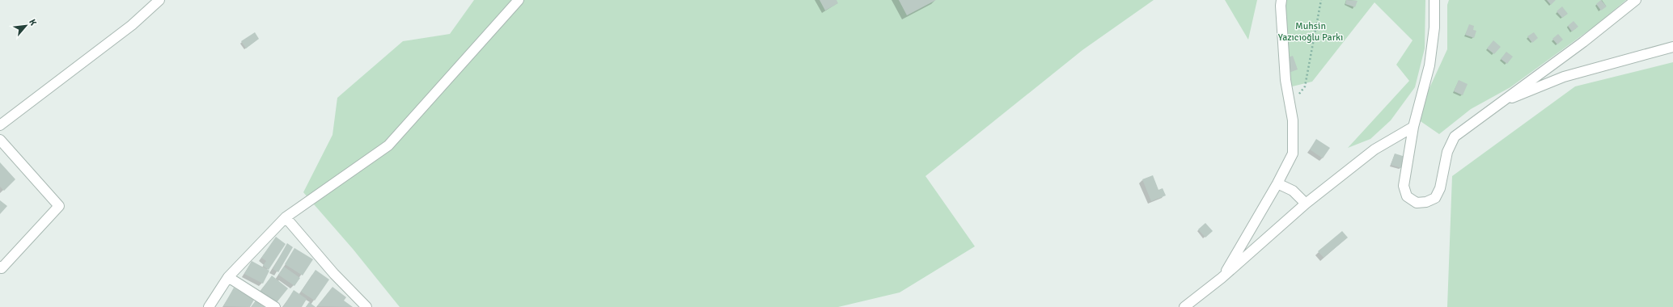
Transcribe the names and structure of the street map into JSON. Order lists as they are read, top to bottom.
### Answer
{
  "parks": ["Muhsin Yazıcıoğlu Parkı"],
  "north": "top right"
}
